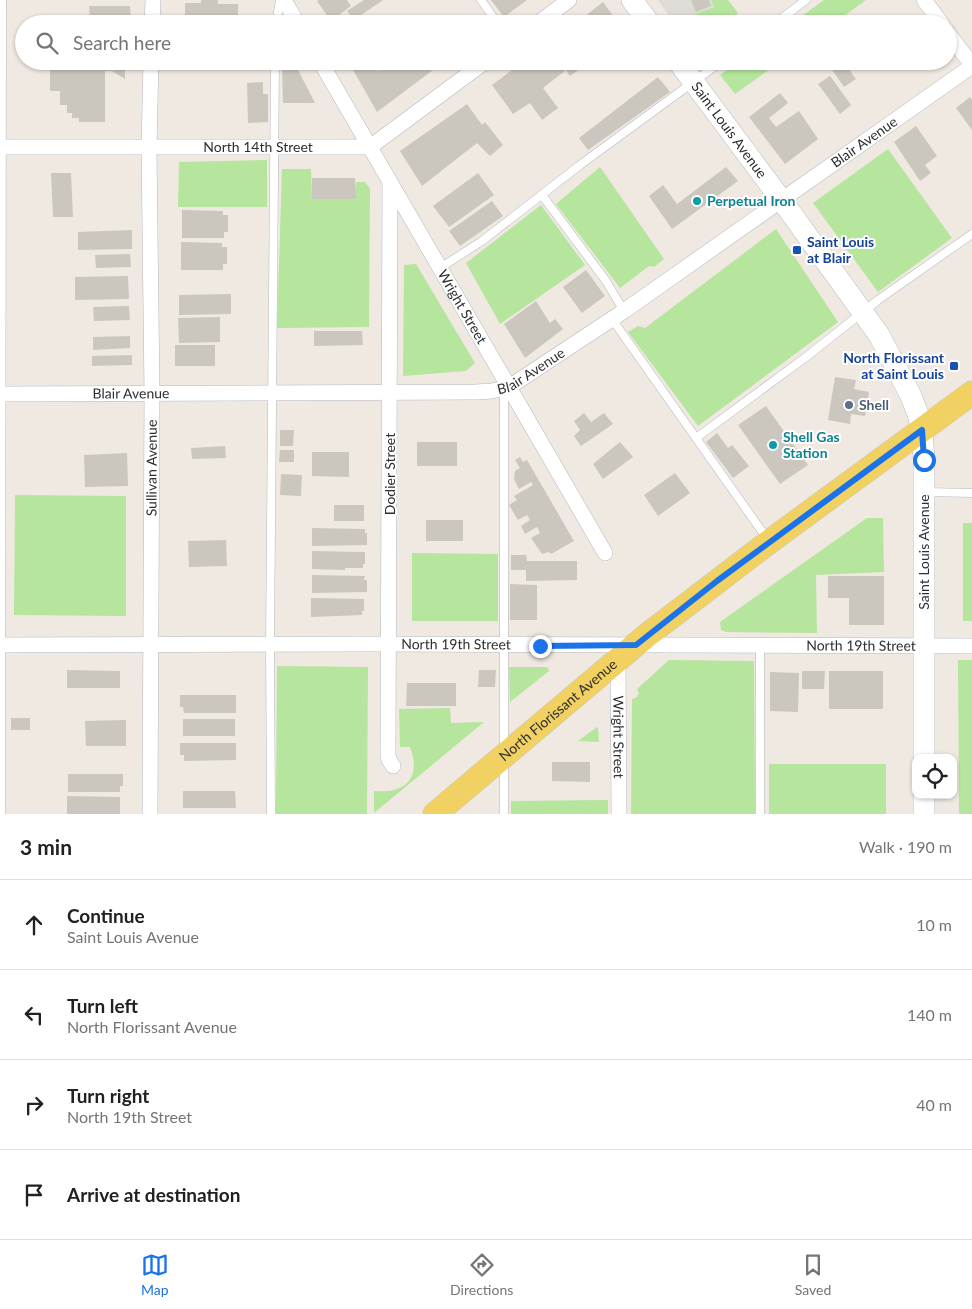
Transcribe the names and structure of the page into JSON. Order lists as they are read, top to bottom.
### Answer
{
  "streets": {
    "main road": ["North Florissant Avenue"],
    "street": [
      "Saint Louis Avenue",
      "Blair Avenue",
      "North 14th Street",
      "Wright Street",
      "Sullivan Avenue",
      "Dodier Street",
      "North 19th Street"
    ]
  },
  "crossings": [
    ["Saint Louis Avenue", "Blair Avenue"],
    ["Saint Louis Avenue", "North 19th Street"],
    ["Saint Louis Avenue", "North Florissant Avenue"],
    ["Blair Avenue", "Wright Street"],
    ["Blair Avenue", "Sullivan Avenue"],
    ["Blair Avenue", "Dodier Street"],
    ["North 14th Street", "Wright Street"],
    ["North 14th Street", "Sullivan Avenue"],
    ["Wright Street", "Dodier Street"],
    ["Wright Street", "North Florissant Avenue"],
    ["Sullivan Avenue", "North 19th Street"],
    ["Dodier Street", "North 19th Street"],
    ["North 19th Street", "North Florissant Avenue"]
  ],
  "places": {
    "other": ["Perpetual Iron", "Shell", "Shell Gas Station"],
    "transit": ["Saint Louis at Blair", "North Florissant at Saint Louis"]
  },
  "page": {
    "search": "Search here",
    "heading": ["3 min", "Walk · 190 m"],
    "list": [
      ["Continue", "Saint Louis Avenue", "10 m"],
      ["Turn left", "North Florissant Avenue", "140 m"],
      ["Turn right", "North 19th Street", "40 m"],
      "Arrive at destination"
    ],
    "nav": ["Map", "Directions", "Saved"]
  }
}
